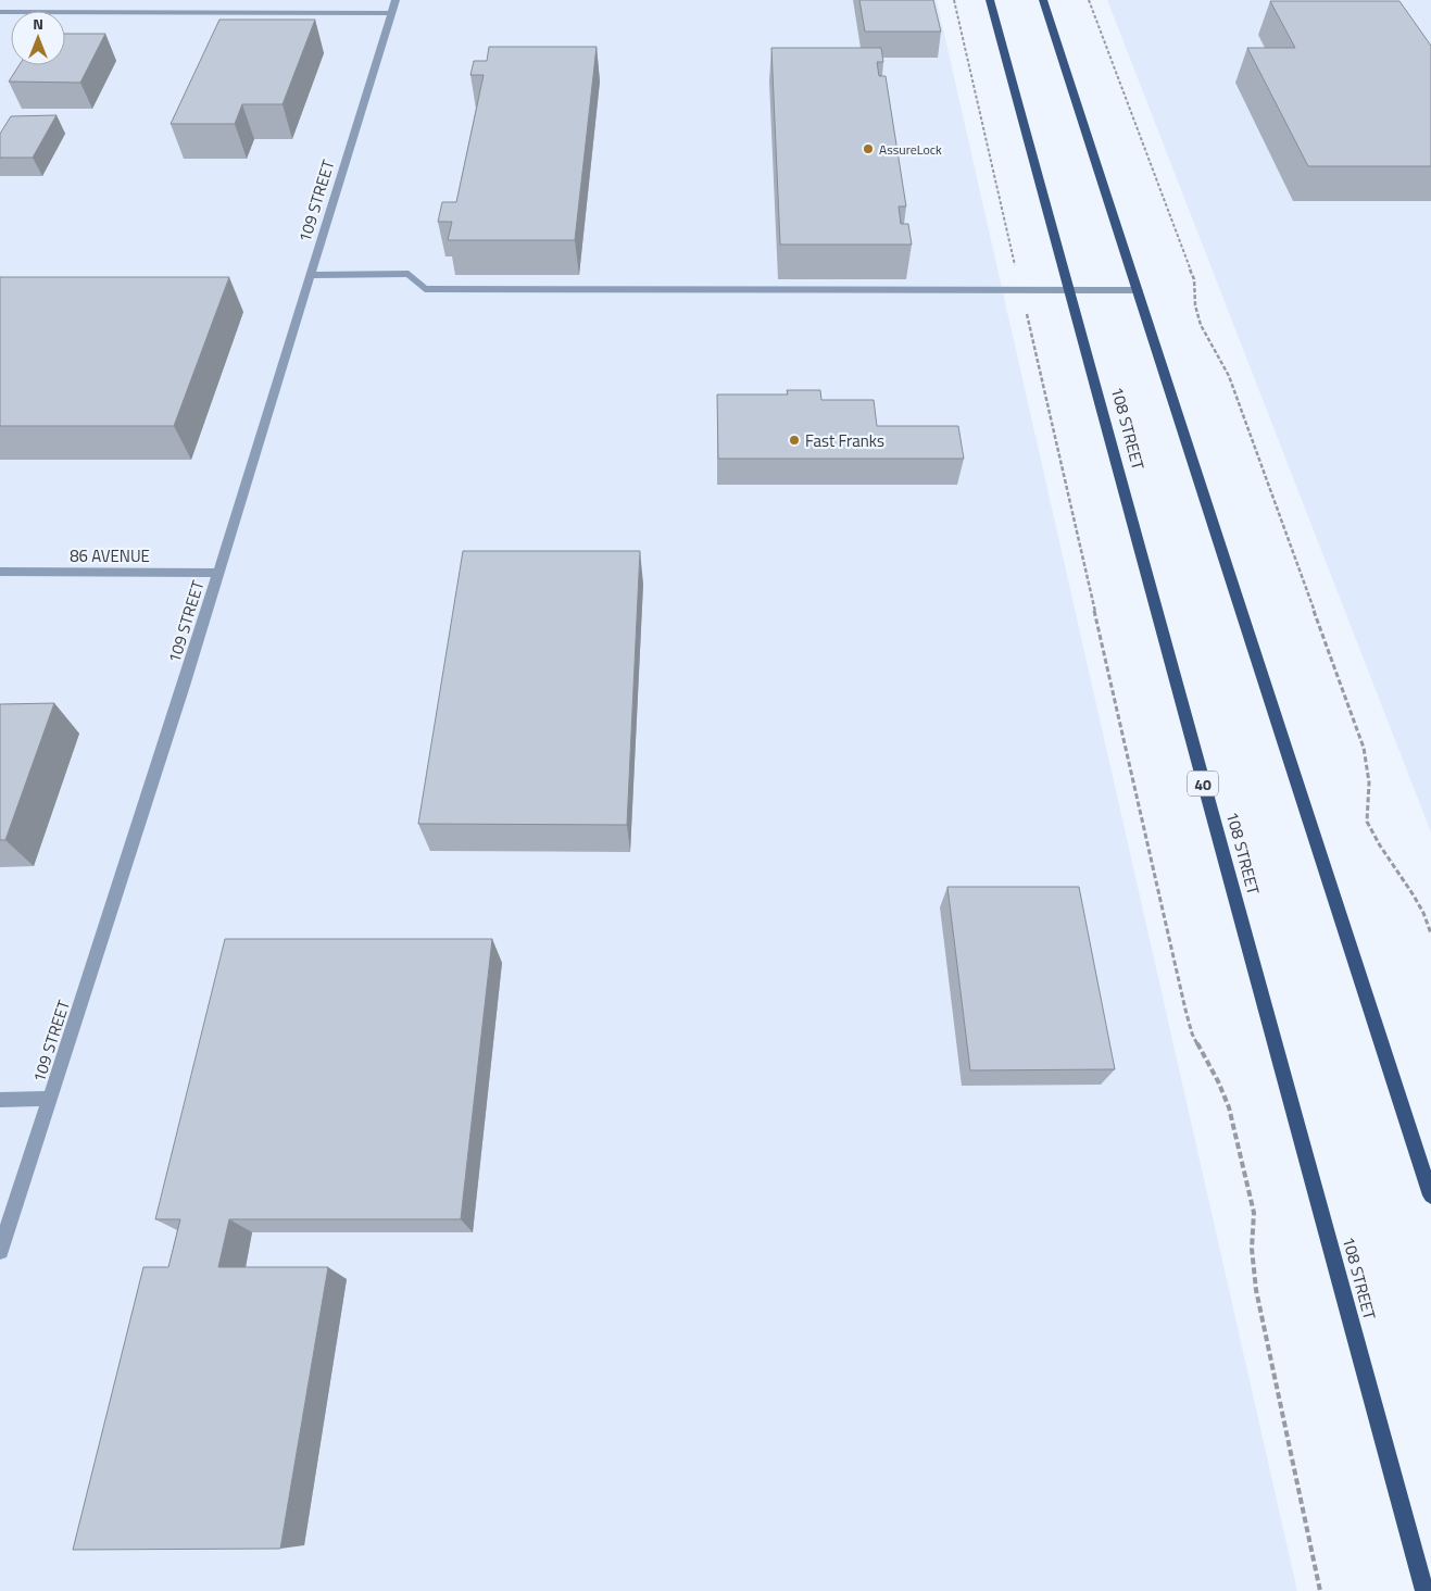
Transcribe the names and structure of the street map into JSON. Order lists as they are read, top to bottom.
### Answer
{
  "streets": {
    "main road": ["108 STREET", "40"],
    "street": ["109 STREET", "86 AVENUE"]
  },
  "crossings": [
    ["109 STREET", "86 AVENUE"]
  ],
  "places": ["AssureLock", "Fast Franks"],
  "north": "top"
}
